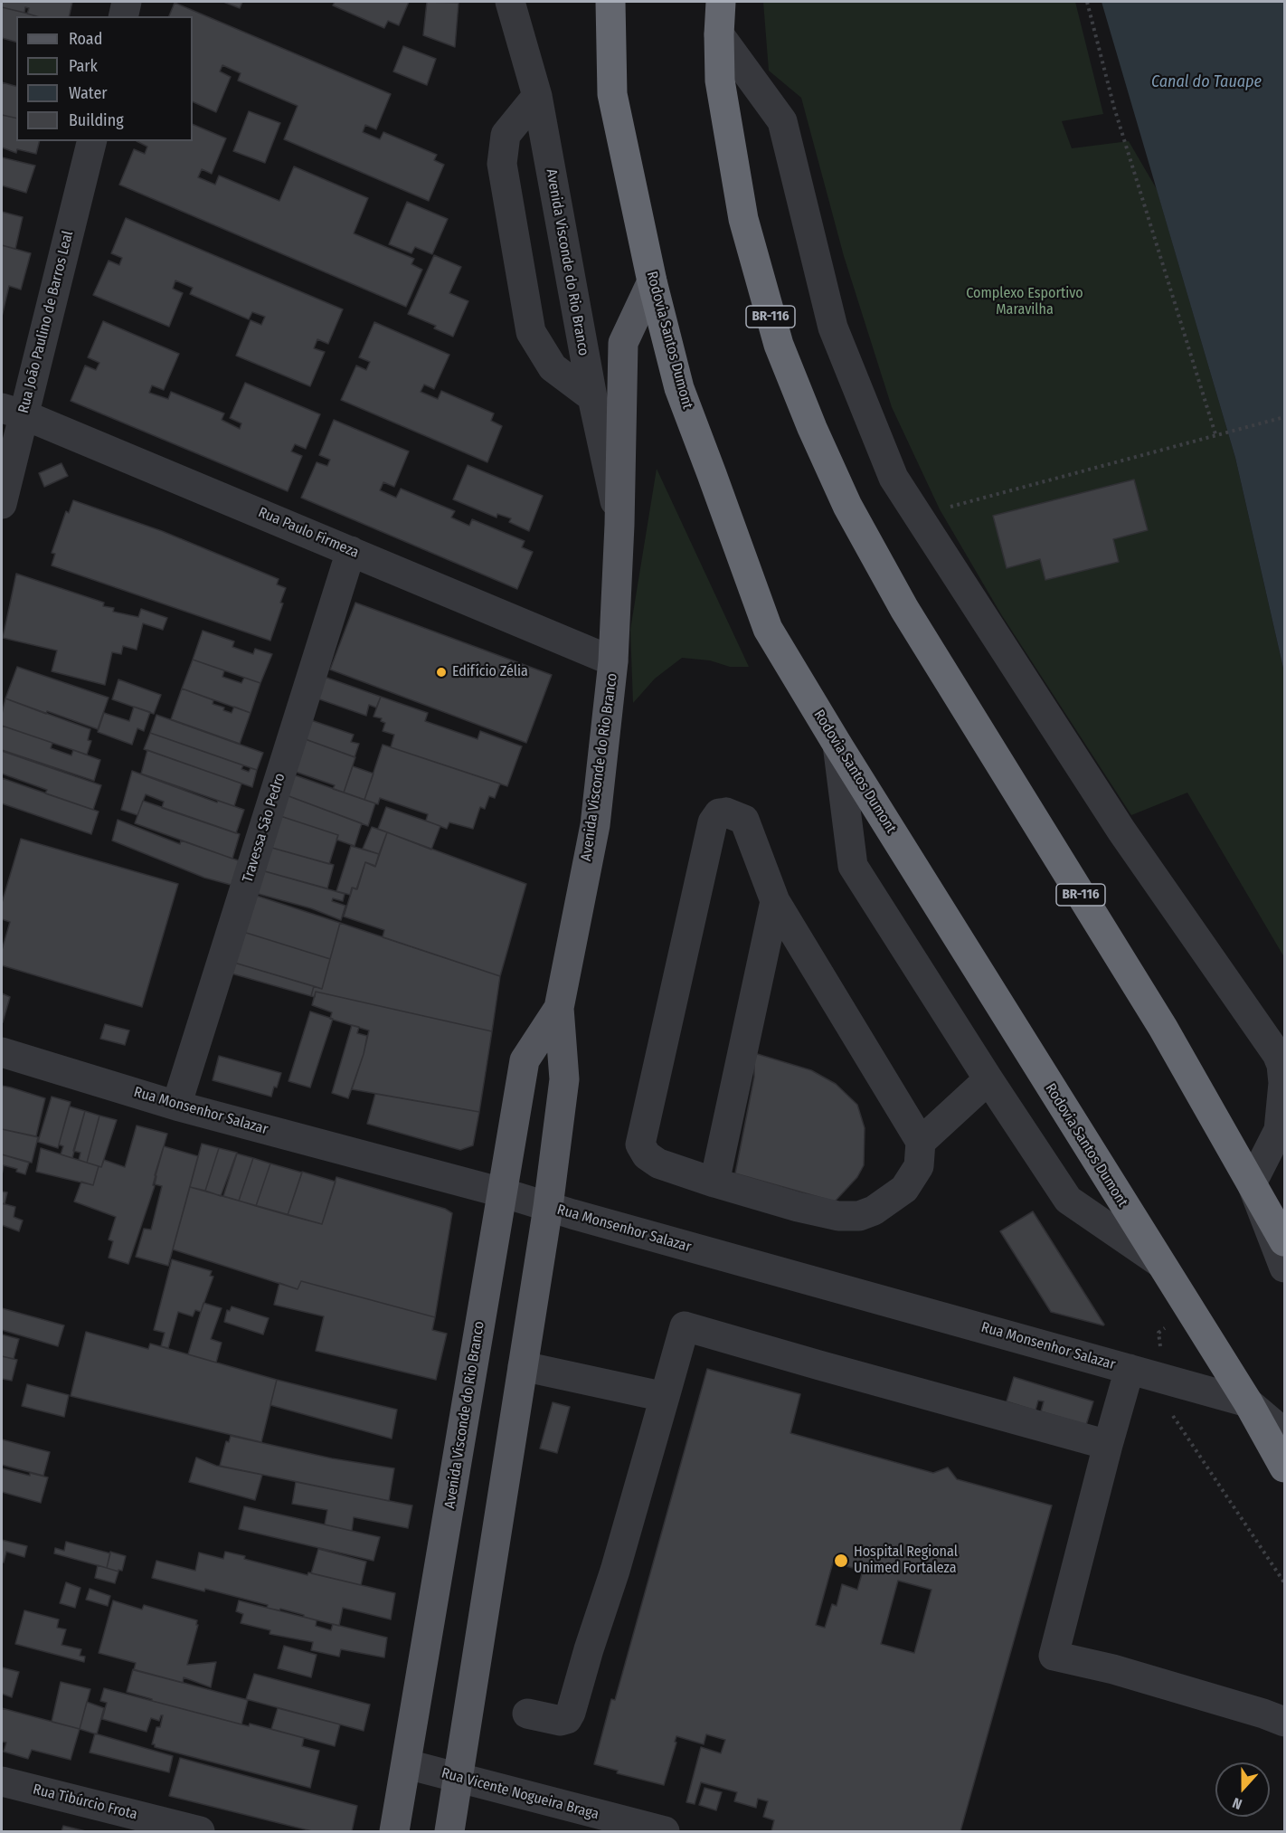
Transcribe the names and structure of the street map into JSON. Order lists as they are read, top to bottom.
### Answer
{
  "streets": {
    "highway": ["BR-116", "Rodovia Santos Dumont"],
    "main road": ["Avenida Visconde do Rio Branco"],
    "street": [
      "Rua João Paulino de Barros Leal",
      "Rua Paulo Firmeza",
      "Travessa São Pedro",
      "Rua Monsenhor Salazar",
      "Rua Vicente Nogueira Braga",
      "Rua Tibúrcio Frota"
    ]
  },
  "crossings": [
    ["Avenida Visconde do Rio Branco", "Rodovia Santos Dumont"],
    ["Avenida Visconde do Rio Branco", "Rua Paulo Firmeza"],
    ["Avenida Visconde do Rio Branco", "Rua Monsenhor Salazar"],
    ["Avenida Visconde do Rio Branco", "Rua Vicente Nogueira Braga"],
    ["Rua João Paulino de Barros Leal", "Rua Paulo Firmeza"],
    ["Rodovia Santos Dumont", "Rua Monsenhor Salazar"],
    ["Rua Paulo Firmeza", "Travessa São Pedro"],
    ["Travessa São Pedro", "Rua Monsenhor Salazar"]
  ],
  "water": ["Canal do Tauape"],
  "parks": ["Complexo Esportivo Maravilha"],
  "places": ["Edifício Zélia", "Hospital Regional Unimed Fortaleza"],
  "legend": [
    "Road",
    "Park",
    "Water",
    "Building"
  ],
  "north": "bottom"
}
